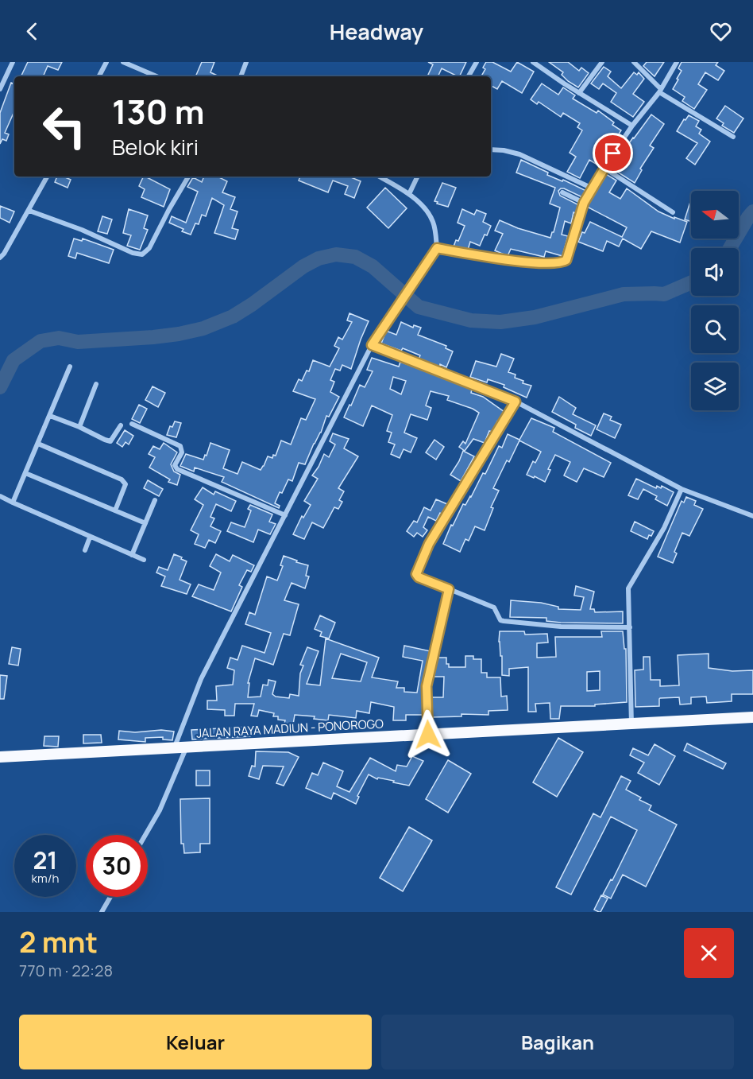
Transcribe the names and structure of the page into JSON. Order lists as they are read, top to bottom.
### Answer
{
  "streets": {
    "highway": ["JALAN RAYA MADIUN - PONOROGO"]
  },
  "north": "left",
  "page": {
    "header": "Headway",
    "turn": ["130 m", "Belok kiri"],
    "speed": "21 km/h",
    "limit": "30",
    "heading": ["2 mnt", "770 m · 22:28"],
    "buttons": ["Keluar", "Bagikan"]
  }
}
